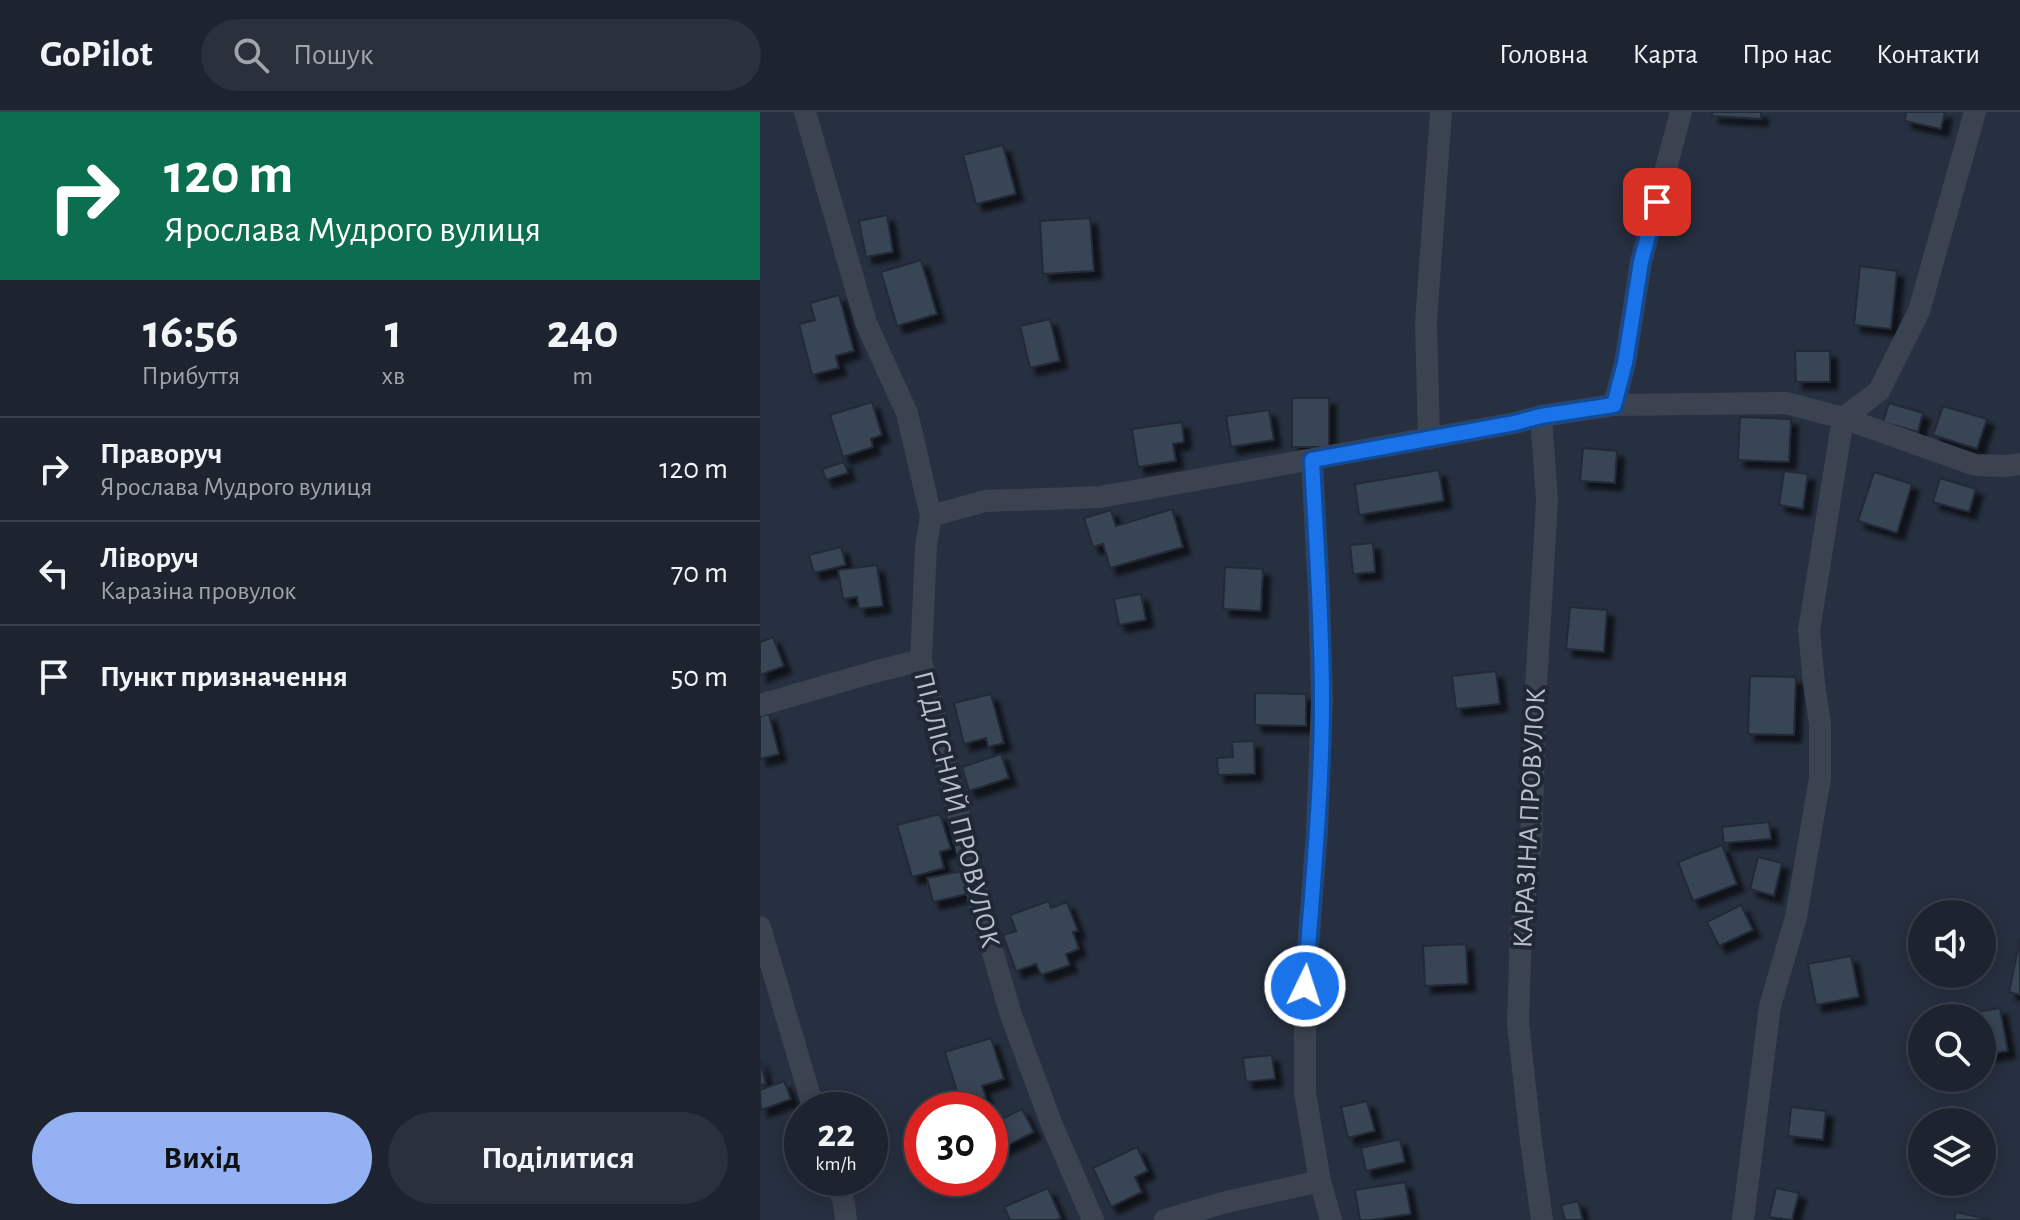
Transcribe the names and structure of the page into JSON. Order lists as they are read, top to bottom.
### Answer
{
  "streets": {
    "street": ["ПІДЛІСНИЙ ПРОВУЛОК", "КАРАЗІНА ПРОВУЛОК"]
  },
  "page": {
    "header": "GoPilot",
    "search": "Пошук",
    "nav": [
      "Головна",
      "Карта",
      "Про нас",
      "Контакти"
    ],
    "turn": ["120 m", "Ярослава Мудрого вулиця"],
    "eta": [
      "16:56",
      "Прибуття",
      "1",
      "хв",
      "240",
      "m"
    ],
    "list": [
      {
        "name": "Праворуч",
        "note": "Ярослава Мудрого вулиця",
        "value": "120 m"
      },
      {
        "name": "Ліворуч",
        "note": "Каразіна провулок",
        "value": "70 m"
      },
      {
        "name": "Пункт призначення",
        "value": "50 m"
      }
    ],
    "speed": "22 km/h",
    "limit": "30",
    "buttons": ["Вихід", "Поділитися"]
  }
}
